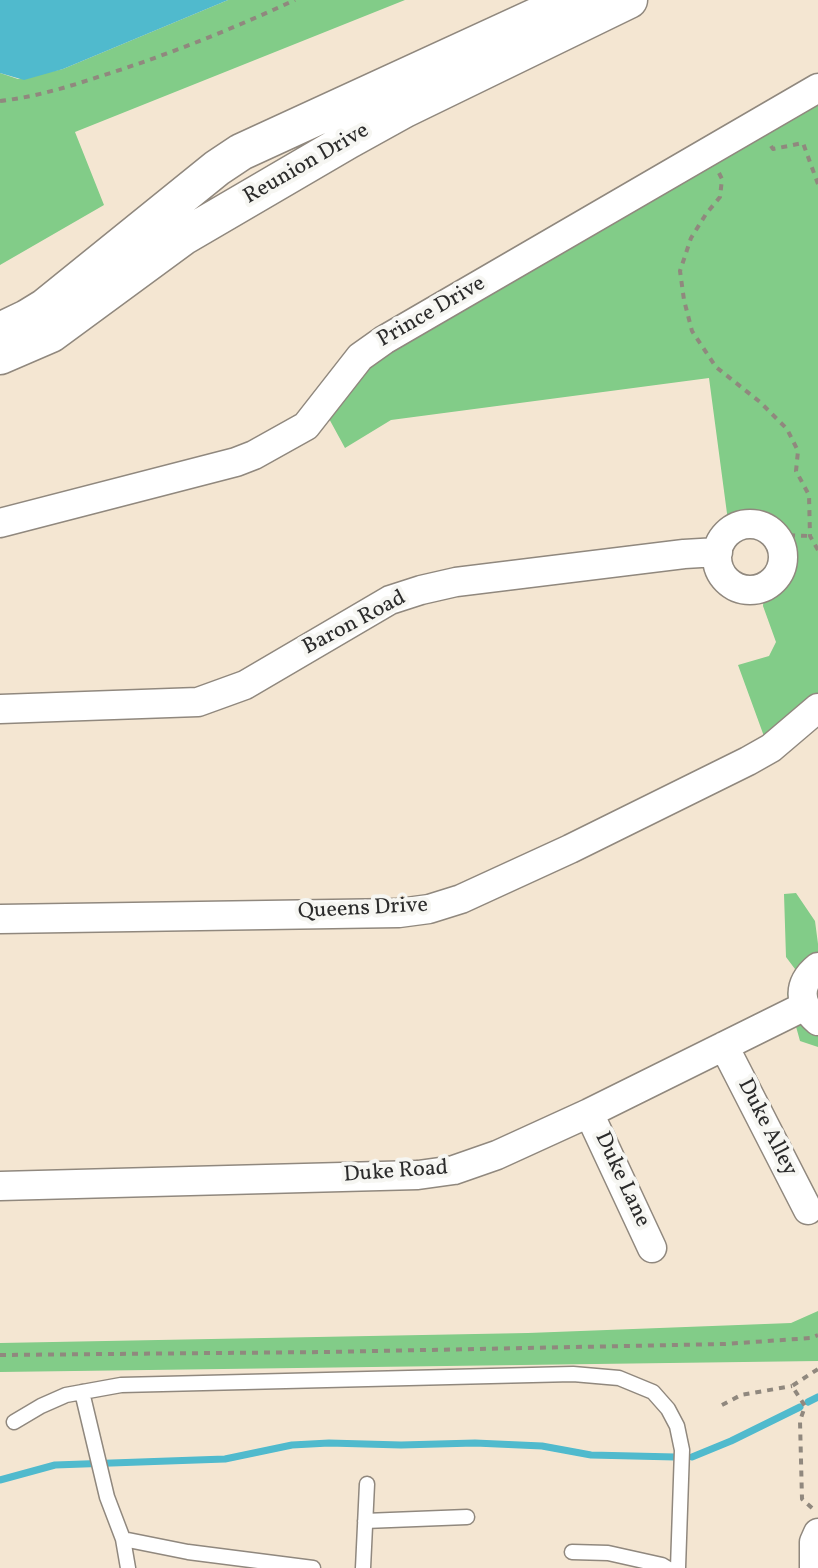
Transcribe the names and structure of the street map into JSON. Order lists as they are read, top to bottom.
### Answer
{
  "streets": {
    "street": [
      "Reunion Drive",
      "Prince Drive",
      "Baron Road",
      "Queens Drive",
      "Duke Alley",
      "Duke Road",
      "Duke Lane"
    ]
  },
  "crossings": [
    ["Duke Alley", "Duke Road"],
    ["Duke Road", "Duke Lane"]
  ]
}
